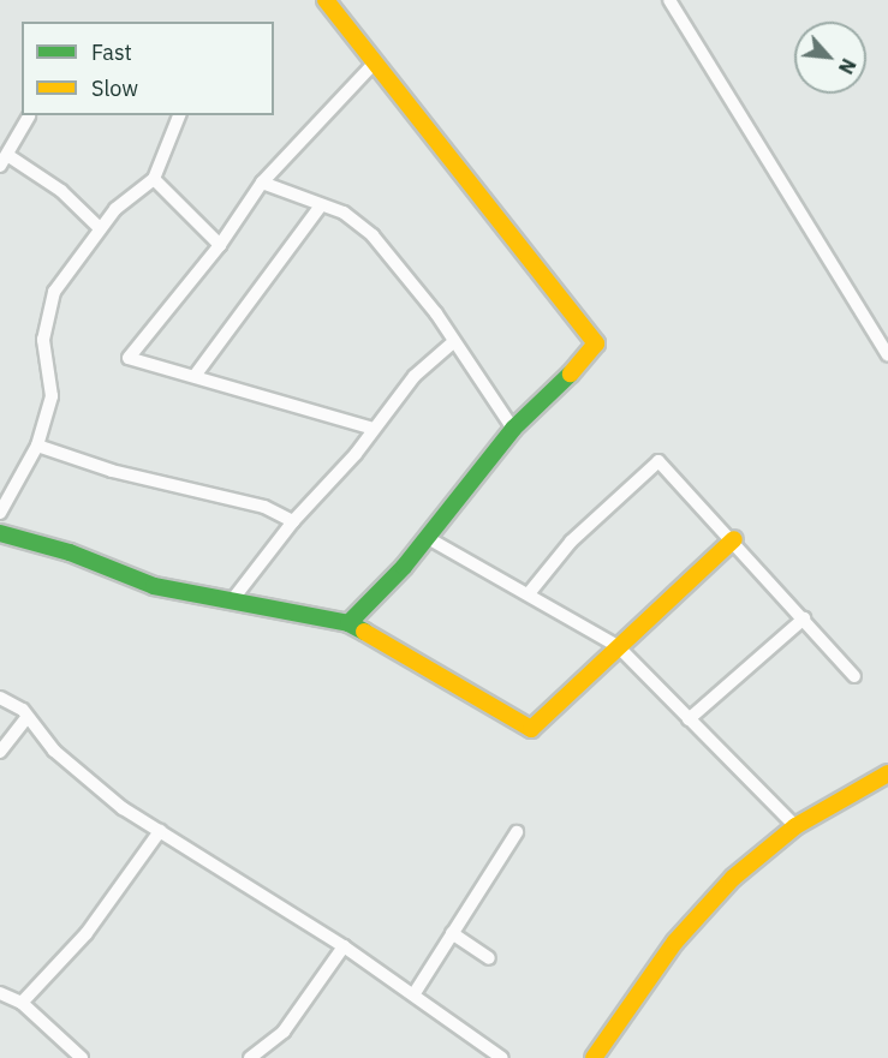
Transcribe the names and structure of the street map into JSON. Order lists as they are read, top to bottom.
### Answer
{
  "legend": ["Fast", "Slow"],
  "north": "bottom right"
}
